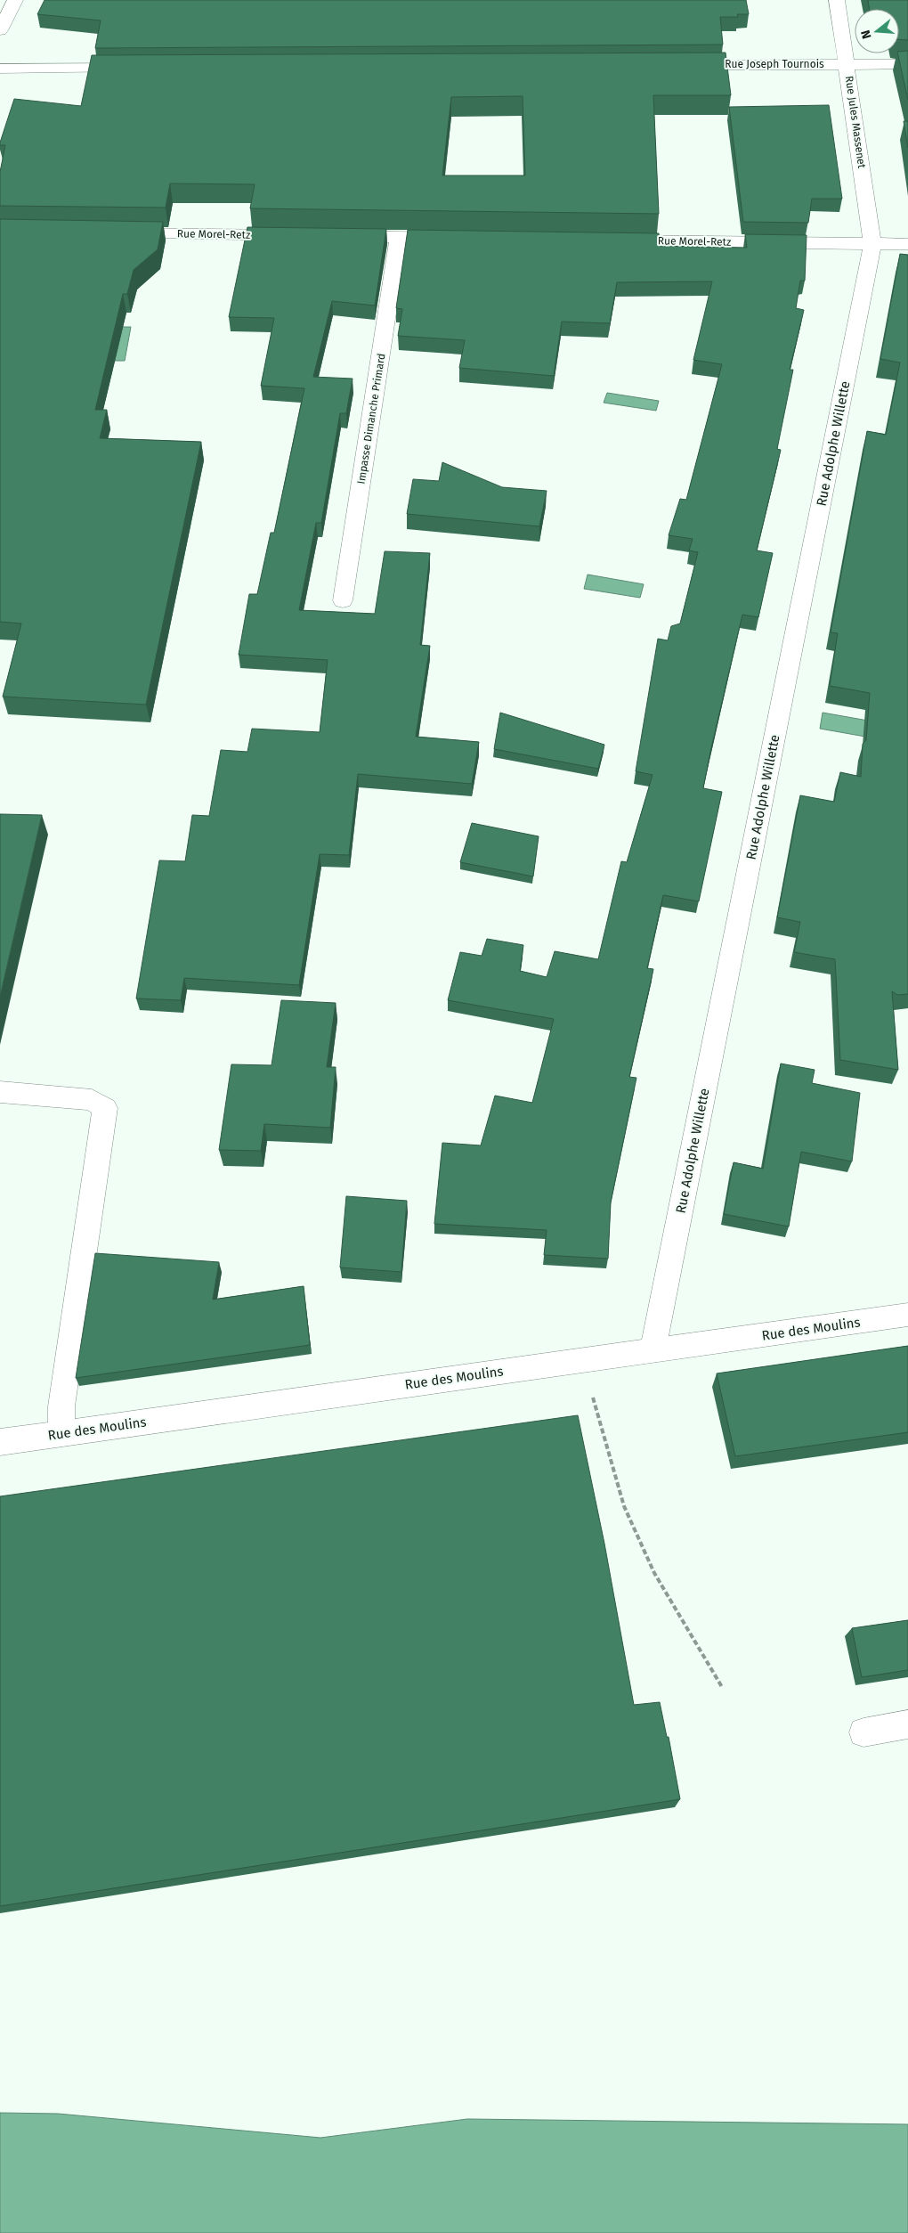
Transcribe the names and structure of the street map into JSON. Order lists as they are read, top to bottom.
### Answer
{
  "streets": {
    "street": [
      "Rue Joseph Tournois",
      "Rue Jules Massenet",
      "Rue Morel-Retz",
      "Impasse Dimanche Primard",
      "Rue Adolphe Willette",
      "Rue des Moulins"
    ]
  },
  "crossings": [
    ["Rue Joseph Tournois", "Rue Jules Massenet"],
    ["Rue Jules Massenet", "Rue Morel-Retz"],
    ["Rue Jules Massenet", "Rue Adolphe Willette"],
    ["Rue Morel-Retz", "Rue Adolphe Willette"],
    ["Rue Adolphe Willette", "Rue des Moulins"]
  ],
  "north": "left"
}
